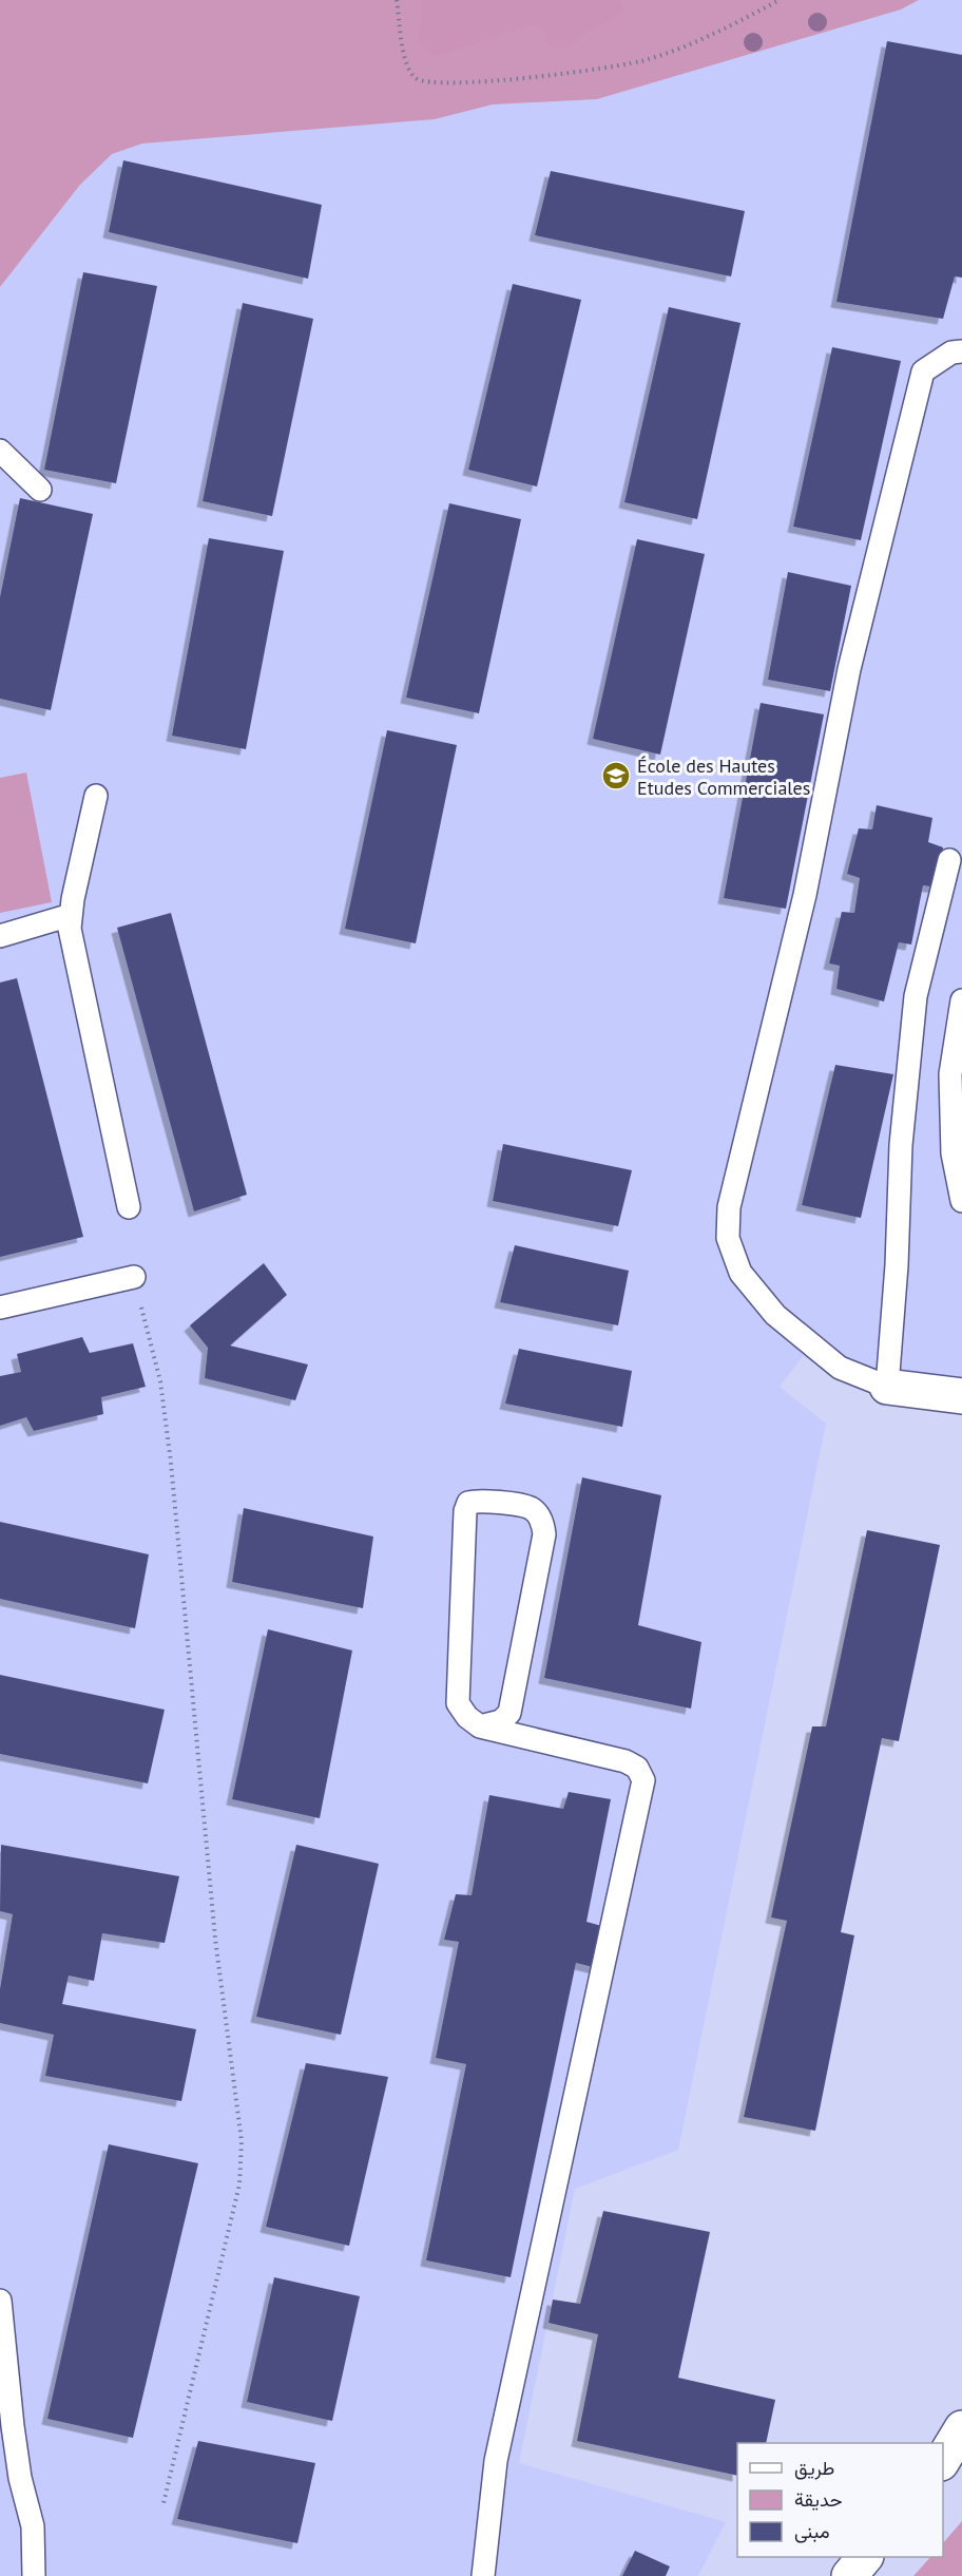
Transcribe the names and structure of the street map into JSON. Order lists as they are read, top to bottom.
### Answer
{
  "places": {
    "school or university": ["École des Hautes Etudes Commerciales"]
  },
  "legend": ["طريق", "حديقة", "مبنى"]
}
